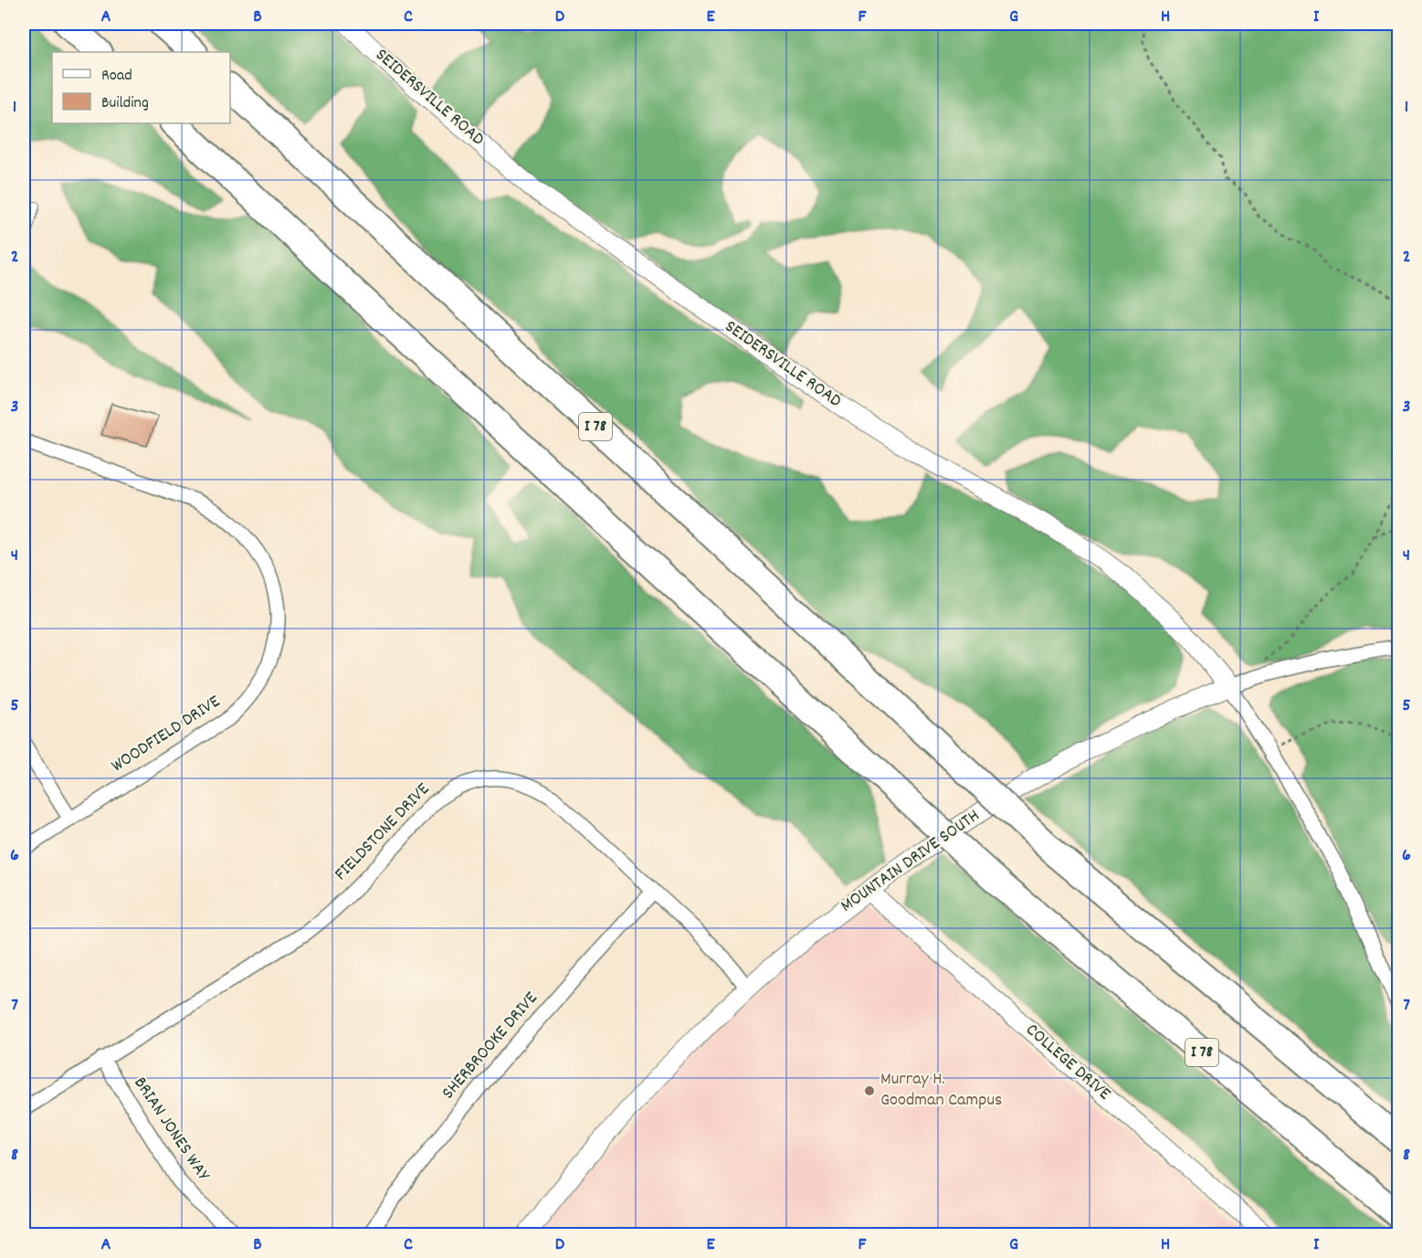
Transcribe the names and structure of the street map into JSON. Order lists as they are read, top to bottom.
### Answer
{
  "streets": {
    "highway": ["I 78"],
    "street": [
      "SEIDERSVILLE ROAD",
      "WOODFIELD DRIVE",
      "FIELDSTONE DRIVE",
      "MOUNTAIN DRIVE SOUTH",
      "SHERBROOKE DRIVE",
      "COLLEGE DRIVE",
      "BRIAN JONES WAY"
    ]
  },
  "crossings": [
    ["SEIDERSVILLE ROAD", "MOUNTAIN DRIVE SOUTH"],
    ["FIELDSTONE DRIVE", "MOUNTAIN DRIVE SOUTH"],
    ["FIELDSTONE DRIVE", "SHERBROOKE DRIVE"],
    ["FIELDSTONE DRIVE", "BRIAN JONES WAY"],
    ["MOUNTAIN DRIVE SOUTH", "COLLEGE DRIVE"]
  ],
  "places": ["Murray H. Goodman Campus"],
  "legend": ["Road", "Building"],
  "grid": {
    "columns": [
      "A",
      "B",
      "C",
      "D",
      "E",
      "F",
      "G",
      "H",
      "I"
    ],
    "rows": [
      "1",
      "2",
      "3",
      "4",
      "5",
      "6",
      "7",
      "8"
    ]
  }
}
